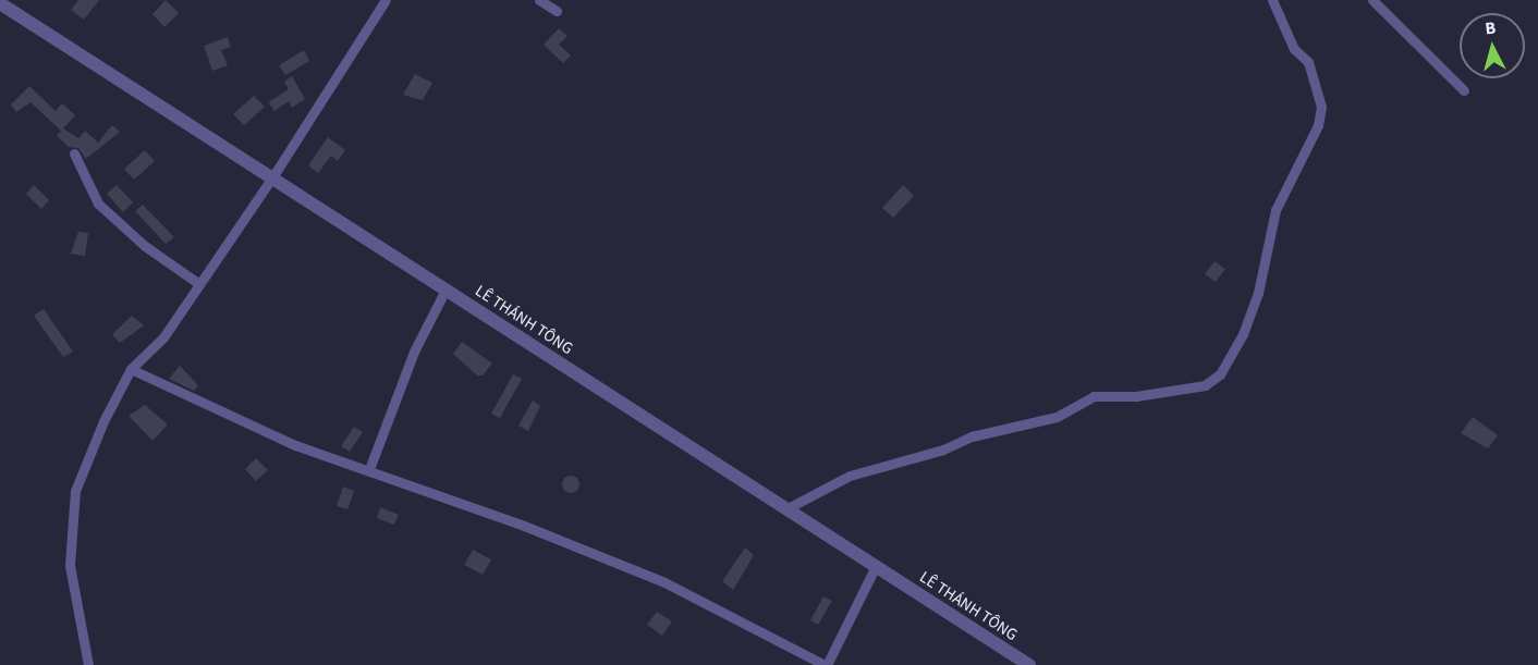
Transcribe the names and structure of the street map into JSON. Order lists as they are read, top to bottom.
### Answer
{
  "streets": {
    "street": ["LÊ THÁNH TÔNG"]
  },
  "north": "top"
}
